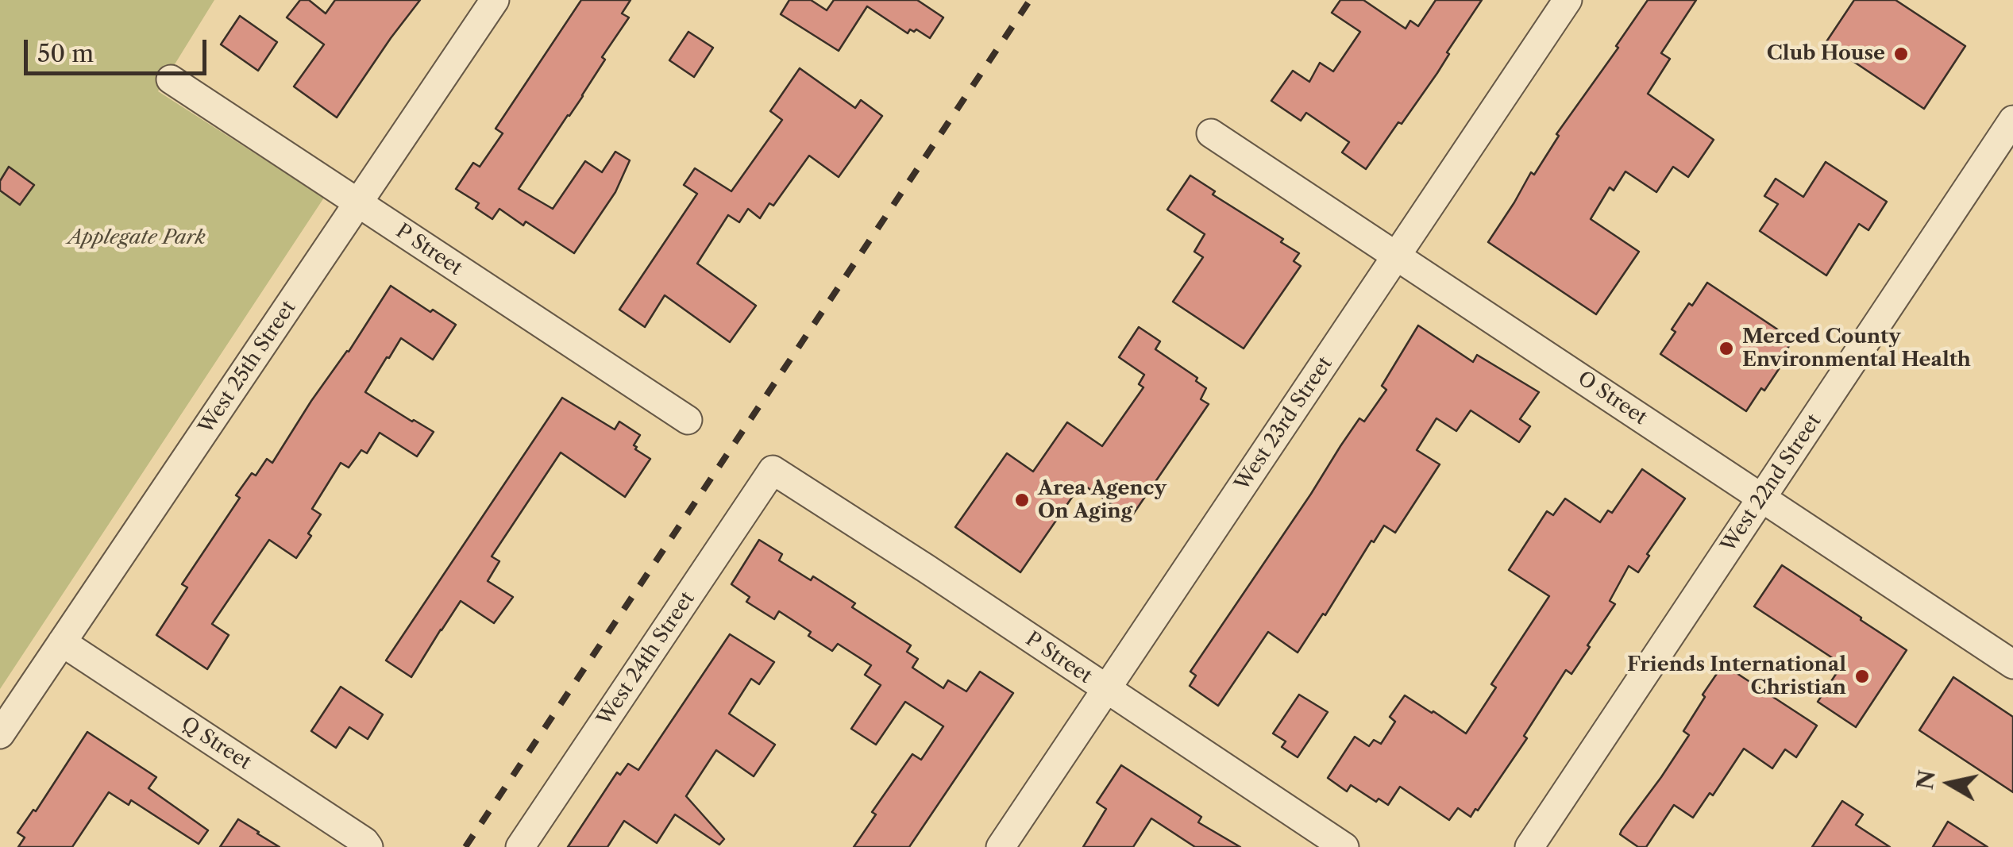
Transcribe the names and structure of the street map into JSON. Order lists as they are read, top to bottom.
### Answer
{
  "streets": {
    "street": [
      "P Street",
      "West 25th Street",
      "O Street",
      "West 23rd Street",
      "West 22nd Street",
      "West 24th Street",
      "Q Street"
    ]
  },
  "crossings": [
    ["P Street", "West 25th Street"],
    ["P Street", "West 23rd Street"],
    ["P Street", "West 24th Street"],
    ["West 25th Street", "Q Street"],
    ["O Street", "West 23rd Street"],
    ["O Street", "West 22nd Street"]
  ],
  "parks": ["Applegate Park"],
  "places": [
    "Club House",
    "Merced County Environmental Health",
    "Area Agency On Aging",
    "Friends International Christian"
  ],
  "scale_bar": "50 m",
  "north": "left"
}
